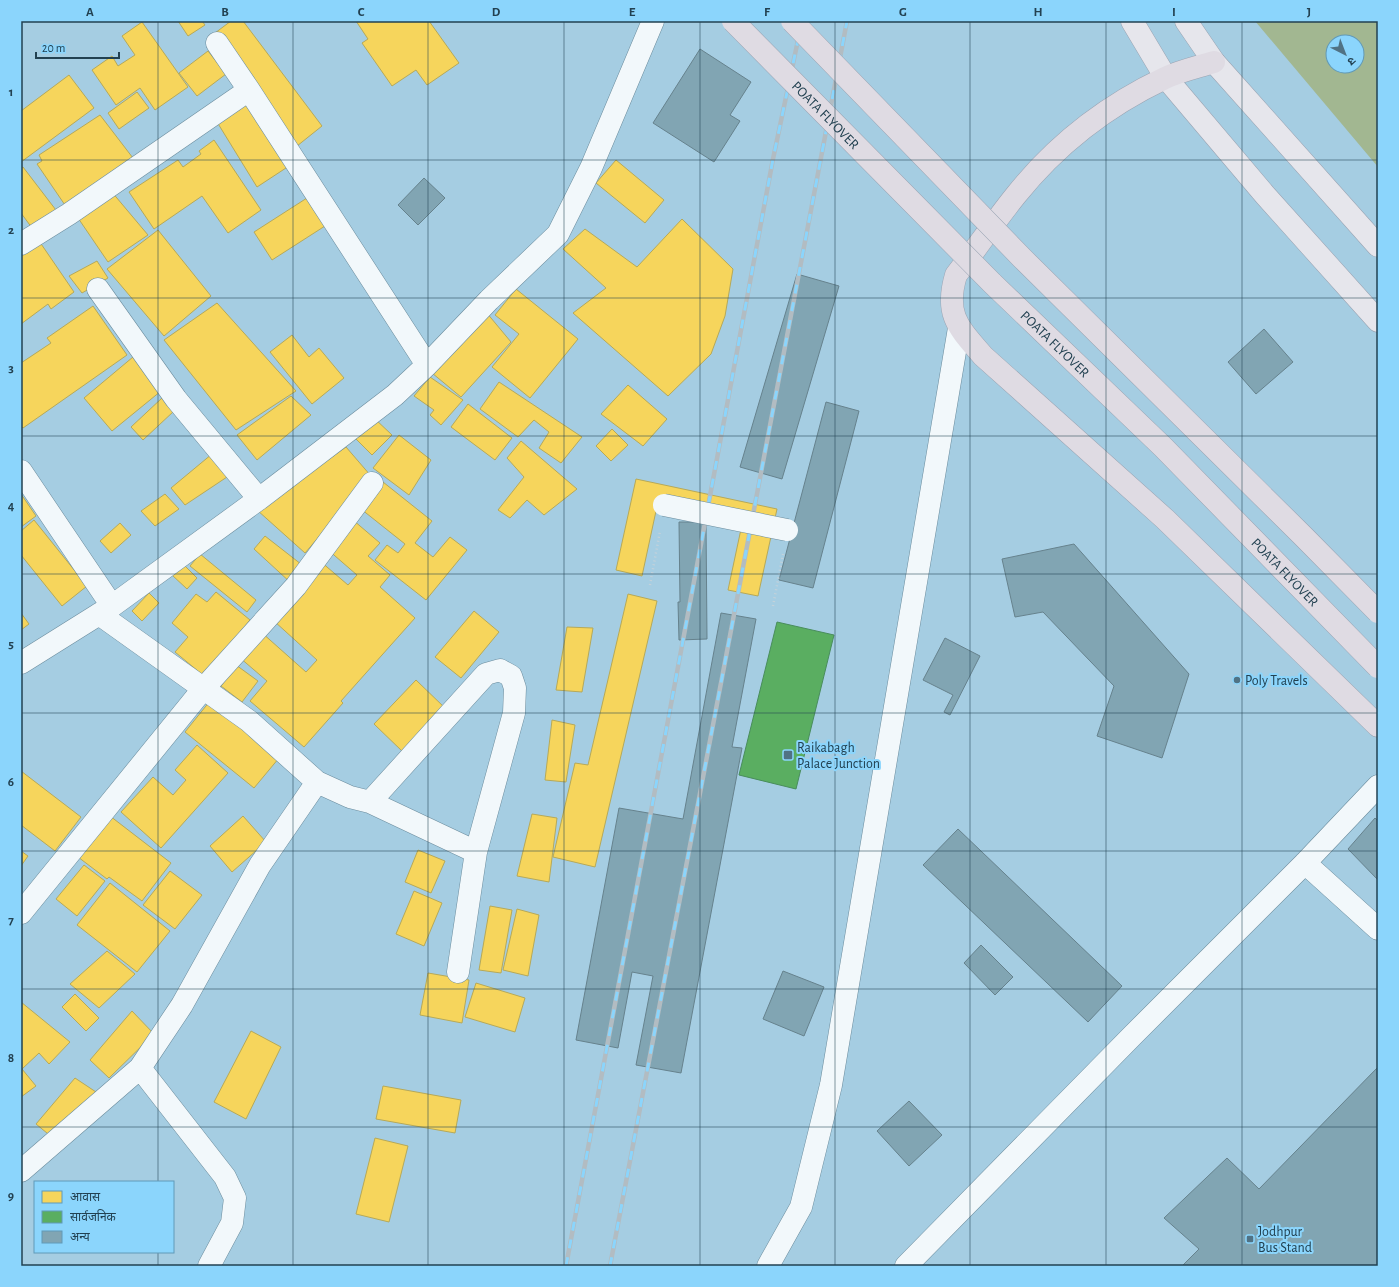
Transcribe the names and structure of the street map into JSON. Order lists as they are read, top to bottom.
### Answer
{
  "streets": {
    "highway": ["POATA FLYOVER"]
  },
  "places": {
    "other": ["Poly Travels"],
    "transit": ["Raikabagh Palace Junction", "Jodhpur Bus Stand"]
  },
  "legend": ["आवास", "सार्वजनिक", "अन्य"],
  "scale_bar": "20 m",
  "north": "bottom right",
  "grid": {
    "columns": [
      "A",
      "B",
      "C",
      "D",
      "E",
      "F",
      "G",
      "H",
      "I",
      "J"
    ],
    "rows": [
      "1",
      "2",
      "3",
      "4",
      "5",
      "6",
      "7",
      "8",
      "9"
    ]
  }
}
